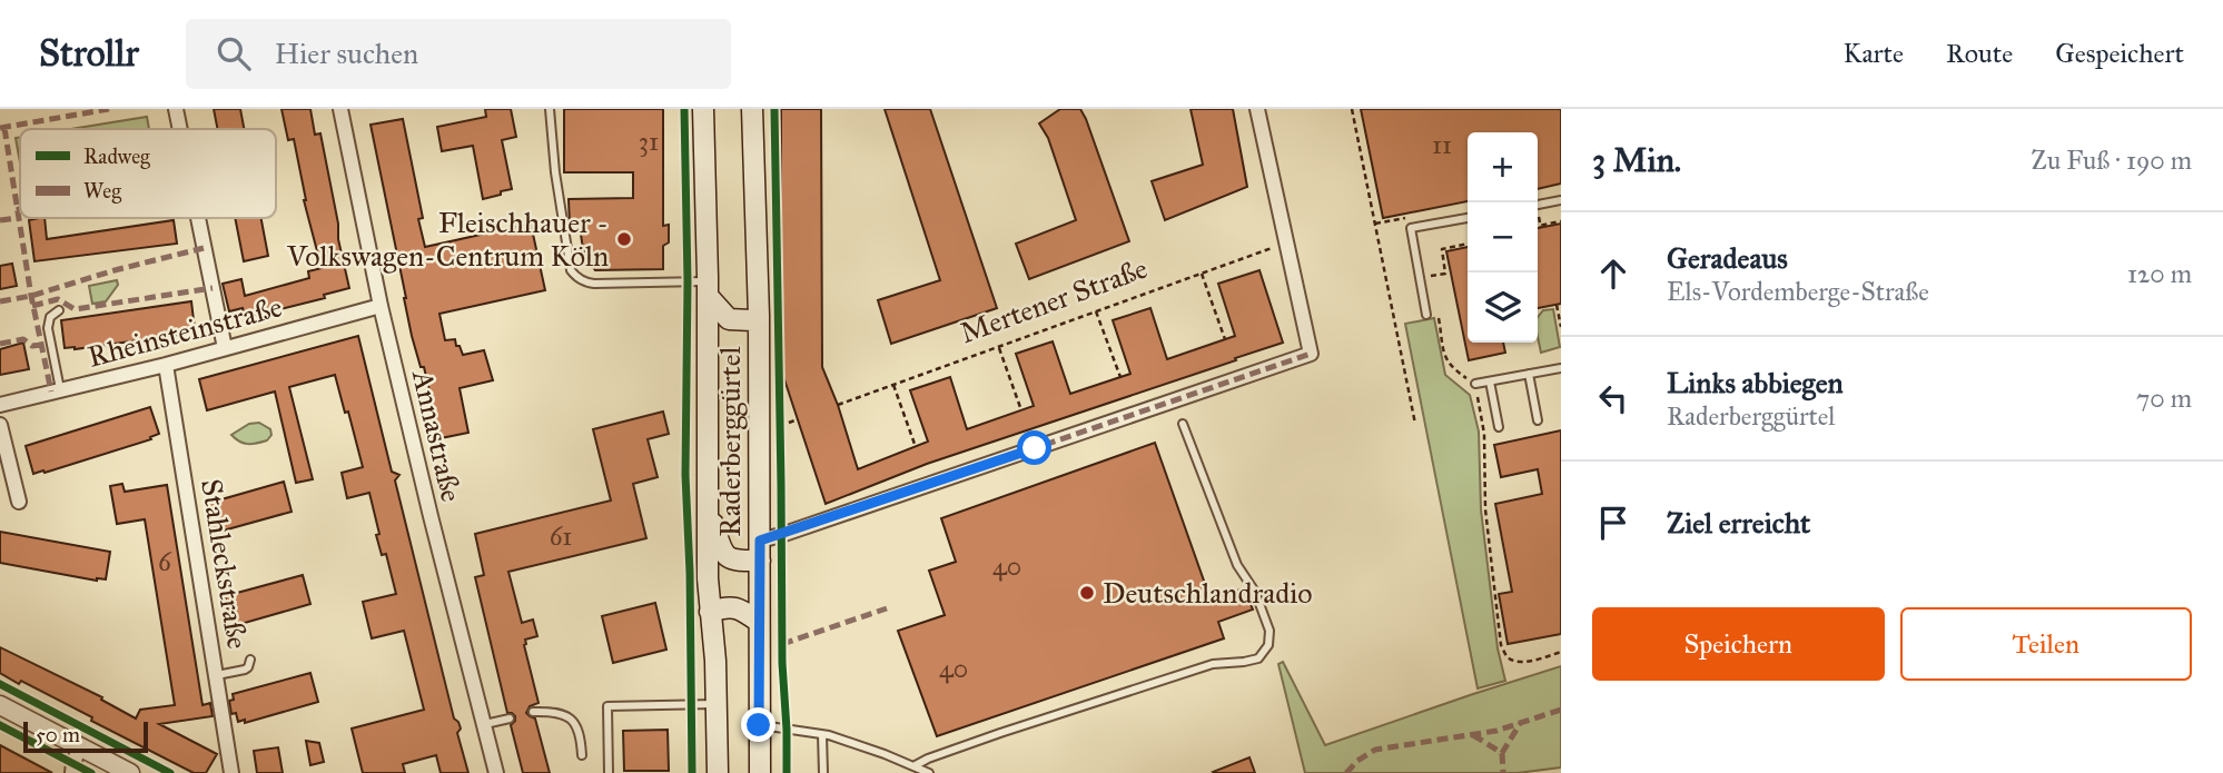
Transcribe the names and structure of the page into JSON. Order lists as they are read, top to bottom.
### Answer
{
  "streets": {
    "main road": ["Raderberggürtel"],
    "street": ["Rheinsteinstraße", "Annastraße", "Stahleckstraße"],
    "path": ["Mertener Straße"]
  },
  "crossings": [
    ["Rheinsteinstraße", "Annastraße"],
    ["Rheinsteinstraße", "Stahleckstraße"]
  ],
  "places": ["Fleischhauer - Volkswagen-Centrum Köln", "Deutschlandradio"],
  "house_numbers": [
    "31",
    "11",
    "61",
    "6",
    "40",
    "40"
  ],
  "legend": ["Radweg", "Weg"],
  "scale_bar": "50 m",
  "page": {
    "header": "Strollr",
    "search": "Hier suchen",
    "nav": ["Karte", "Route", "Gespeichert"],
    "heading": ["3 Min.", "Zu Fuß · 190 m"],
    "map_buttons": ["+", "−"],
    "list": [
      ["Geradeaus", "Els-Vordemberge-Straße", "120 m"],
      ["Links abbiegen", "Raderberggürtel", "70 m"],
      "Ziel erreicht"
    ],
    "buttons": ["Speichern", "Teilen"],
    "scale": "50 m"
  }
}
